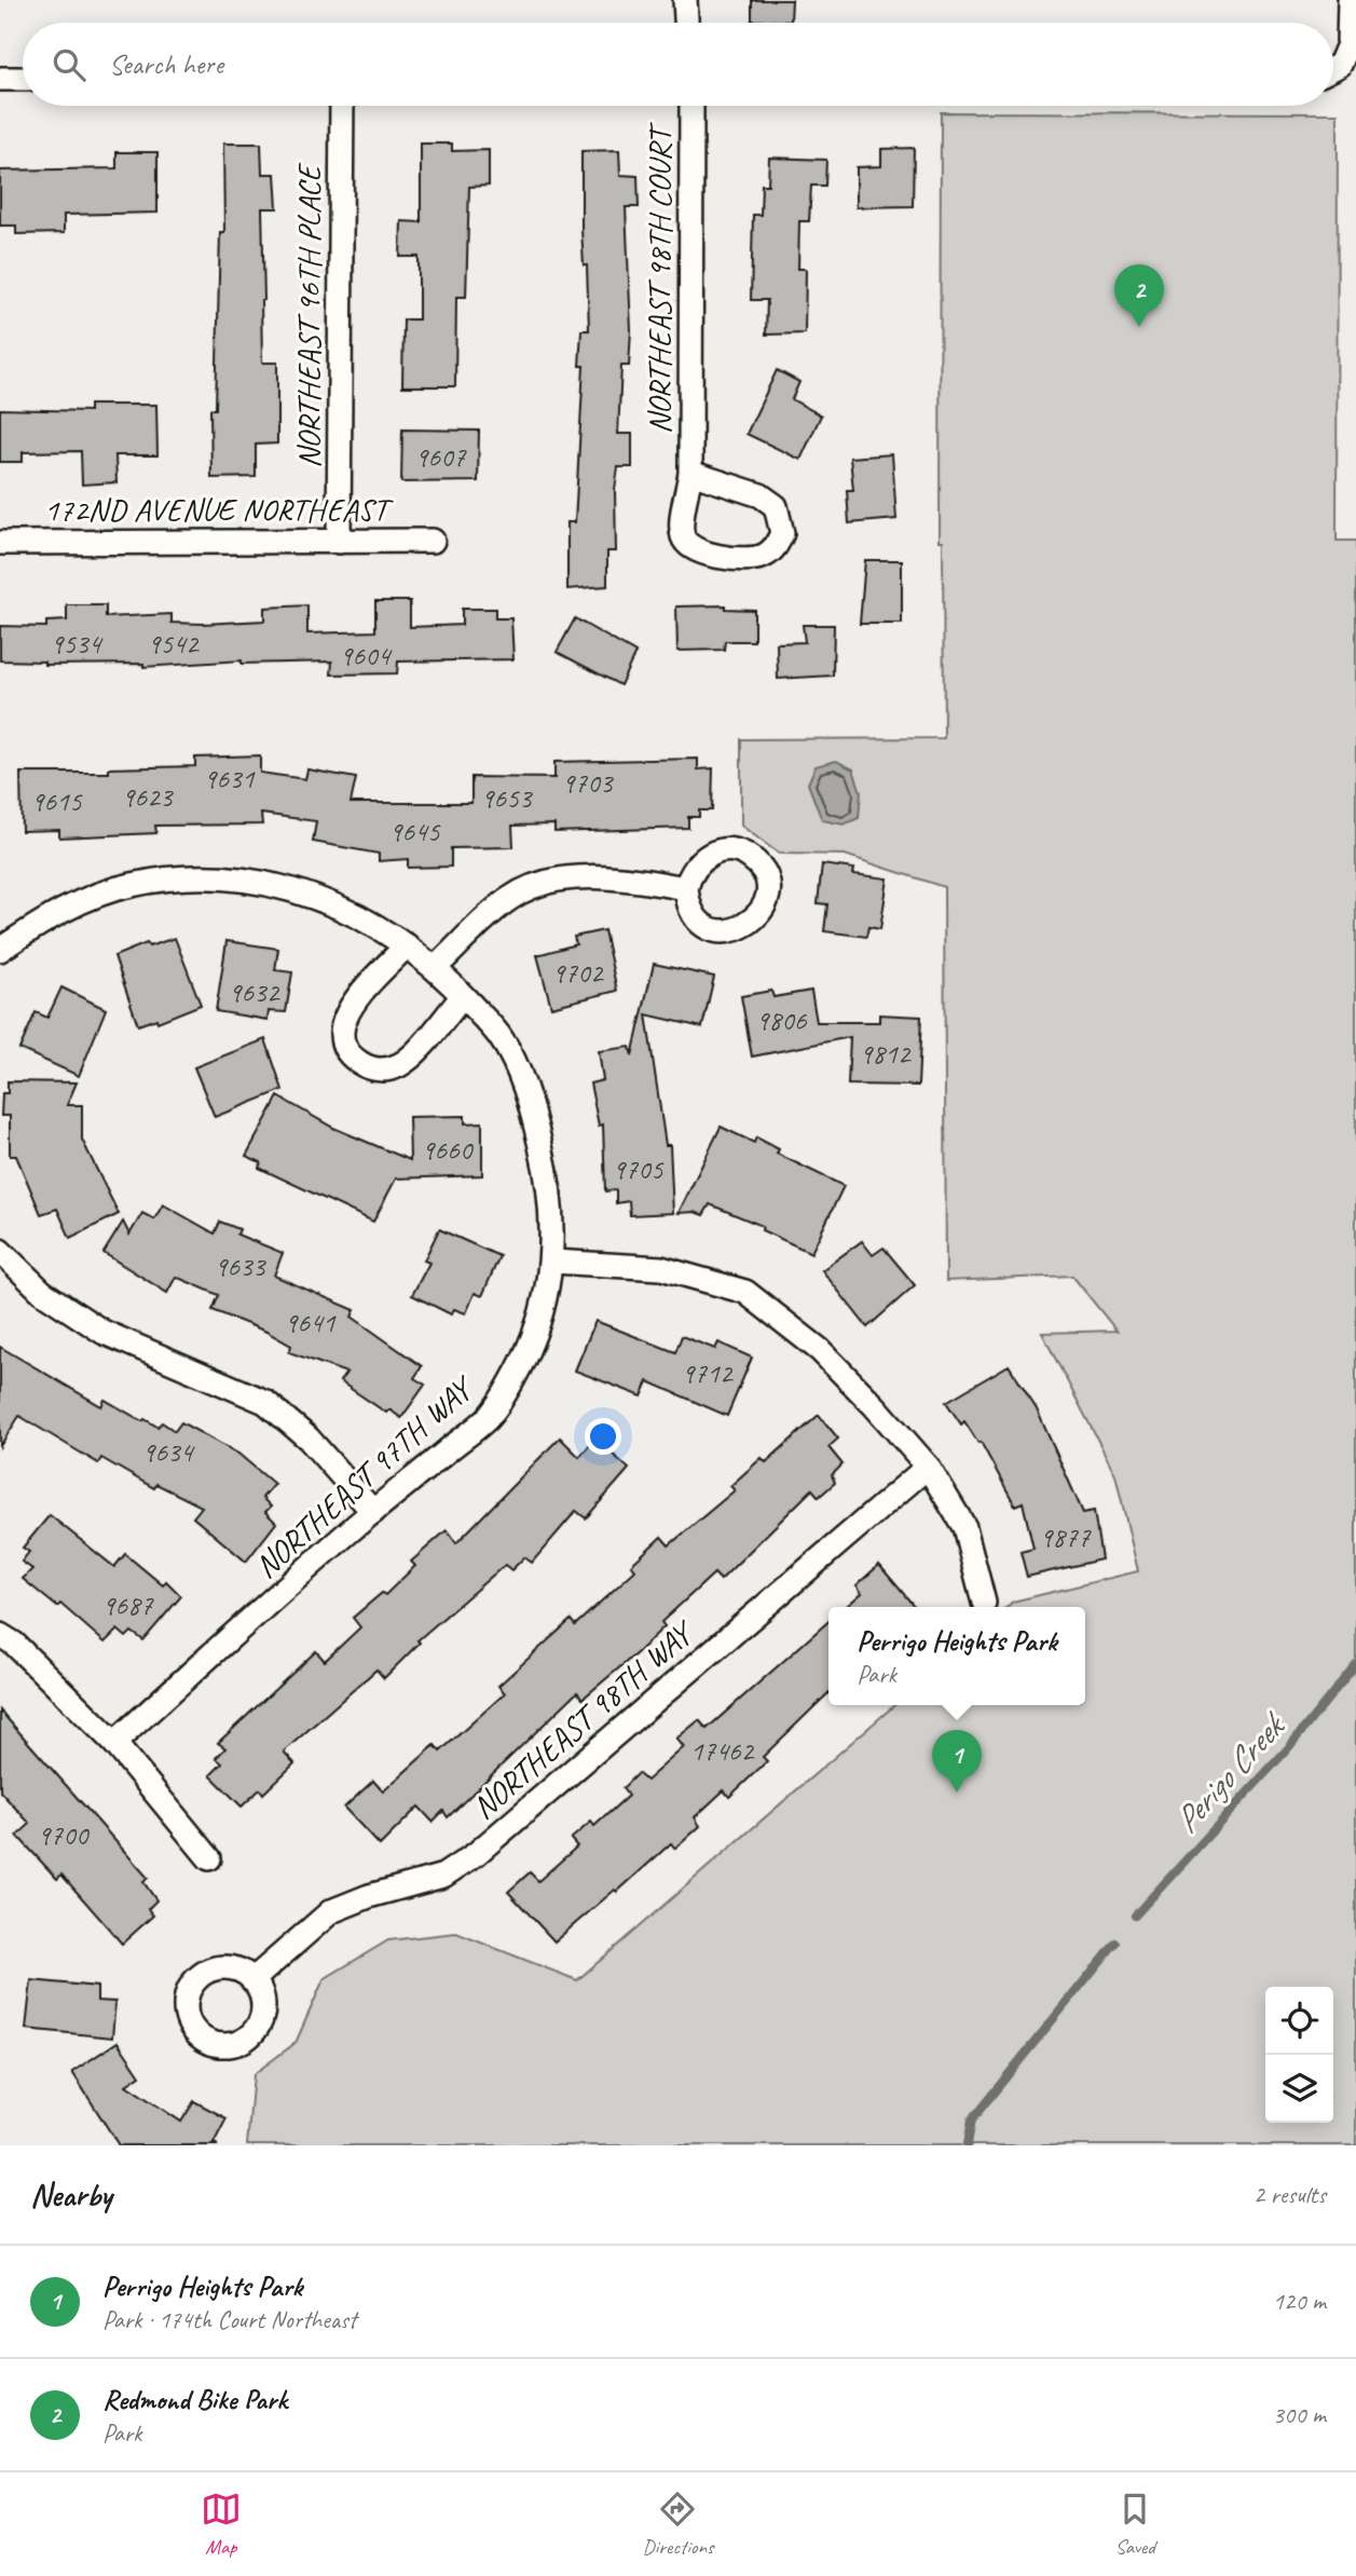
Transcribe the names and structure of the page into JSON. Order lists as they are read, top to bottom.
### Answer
{
  "streets": {
    "street": [
      "NORTHEAST 98TH COURT",
      "NORTHEAST 96TH PLACE",
      "172ND AVENUE NORTHEAST",
      "NORTHEAST 97TH WAY",
      "NORTHEAST 98TH WAY"
    ]
  },
  "crossings": [
    ["NORTHEAST 96TH PLACE", "172ND AVENUE NORTHEAST"]
  ],
  "water": ["Perigo Creek"],
  "house_numbers": [
    "9607",
    "9534",
    "9542",
    "9604",
    "9631",
    "9703",
    "9623",
    "9653",
    "9615",
    "9645",
    "9702",
    "9632",
    "9806",
    "9812",
    "9660",
    "9705",
    "9633",
    "9641",
    "9712",
    "9634",
    "9877",
    "9687",
    "17462",
    "9700"
  ],
  "page": {
    "search": "Search here",
    "pins": ["2", "1"],
    "popup": ["Perrigo Heights Park", "Park"],
    "heading": ["Nearby", "2 results"],
    "list": [
      {
        "mark": "1",
        "name": "Perrigo Heights Park",
        "note": "Park · 174th Court Northeast",
        "value": "120 m"
      },
      {
        "mark": "2",
        "name": "Redmond Bike Park",
        "note": "Park",
        "value": "300 m"
      }
    ],
    "nav": ["Map", "Directions", "Saved"]
  }
}
